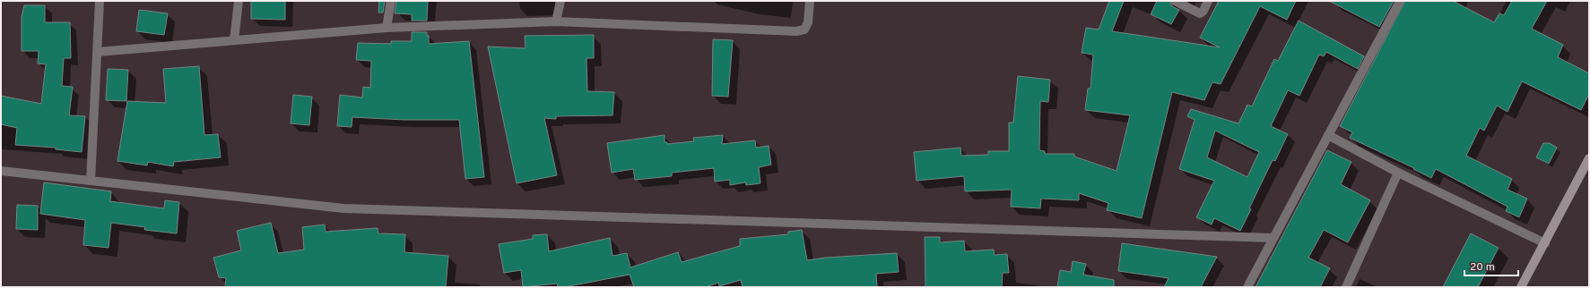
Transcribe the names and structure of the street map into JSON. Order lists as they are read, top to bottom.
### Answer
{
  "scale_bar": "20 m"
}
